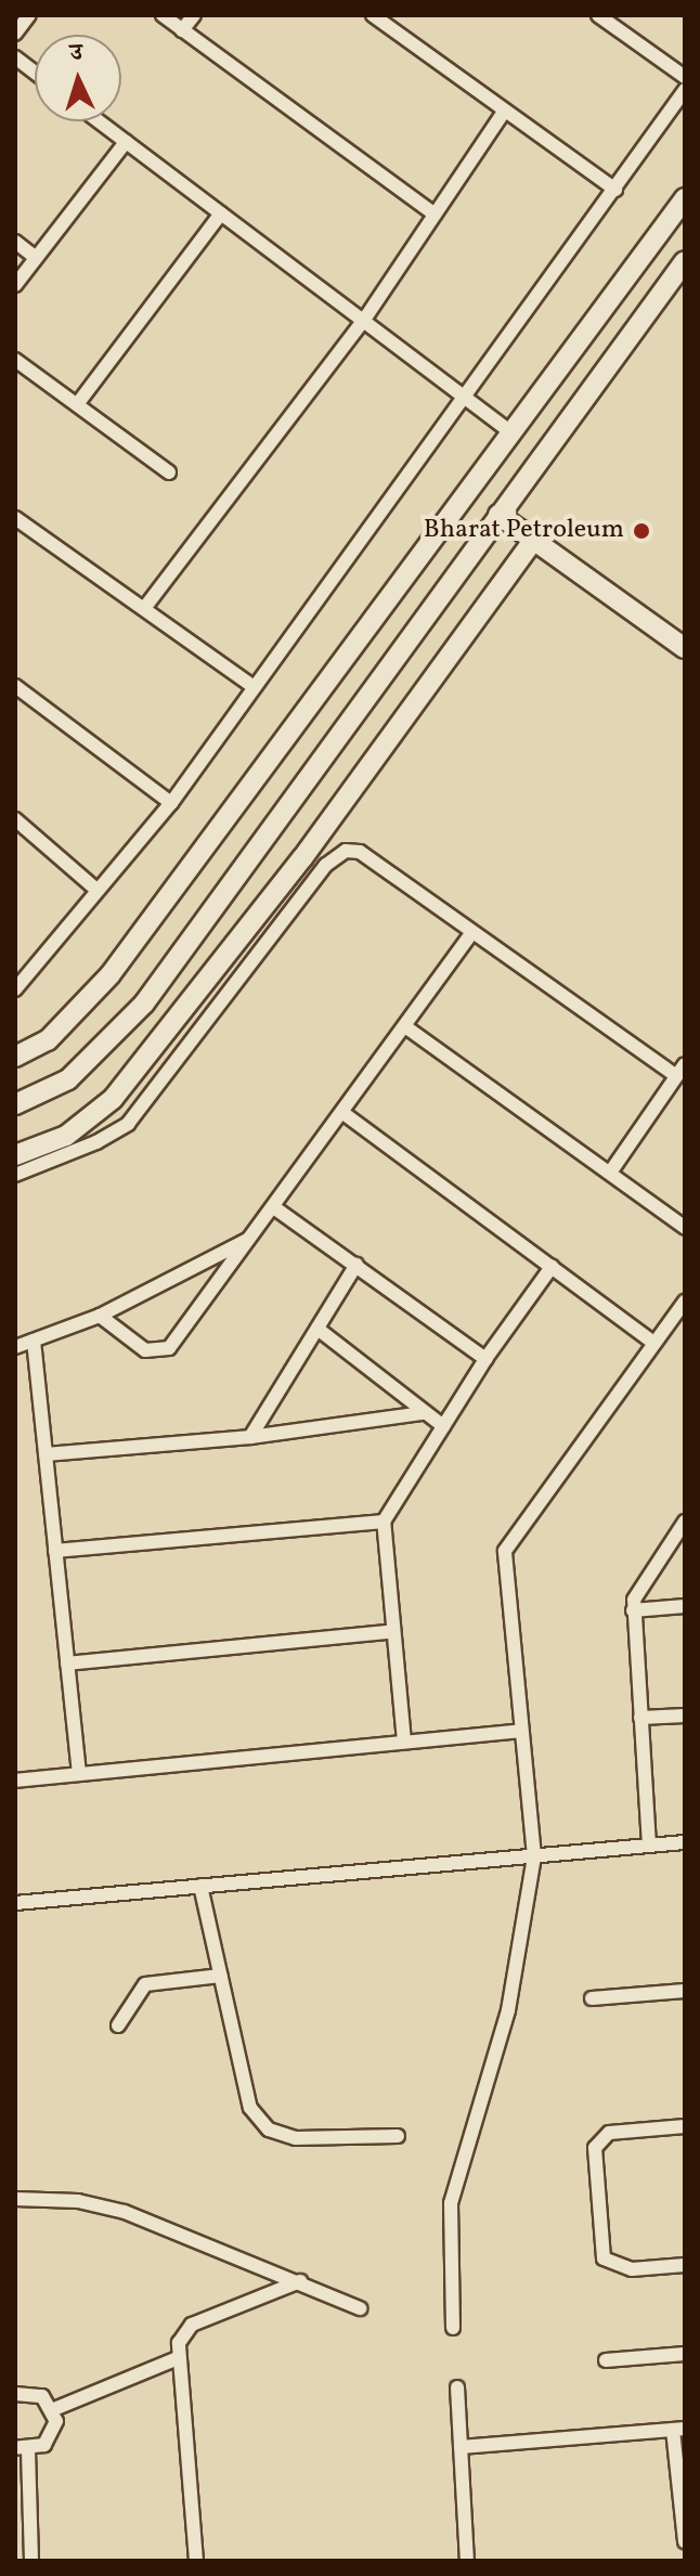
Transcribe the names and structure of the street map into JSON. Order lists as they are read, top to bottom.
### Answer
{
  "places": ["Bharat Petroleum"],
  "north": "top"
}
